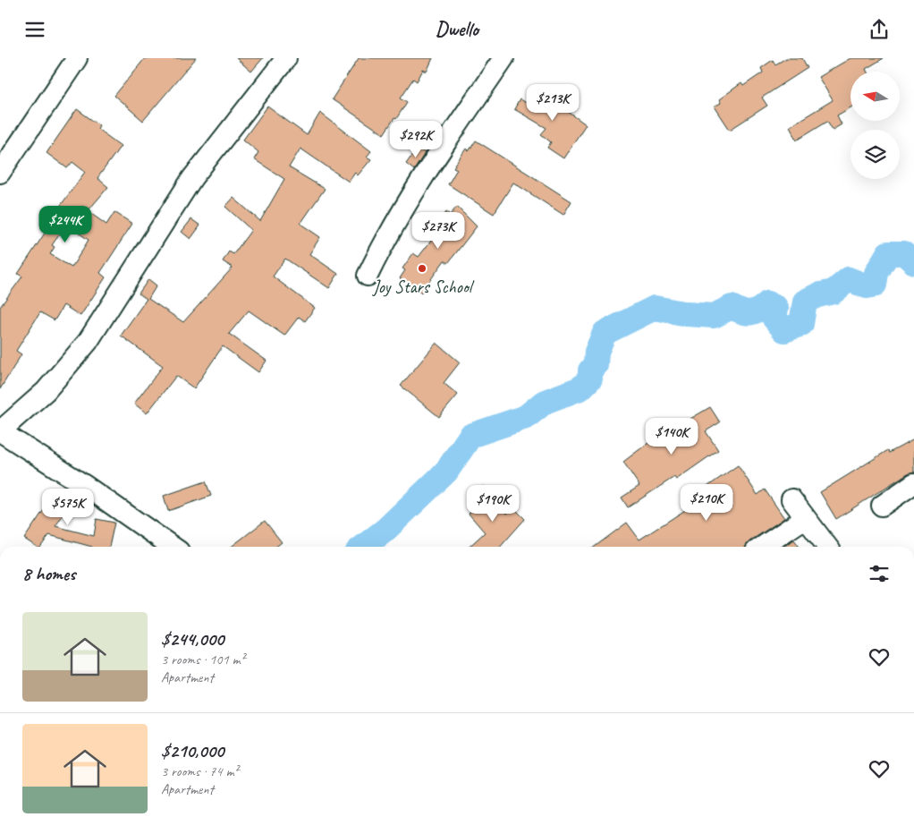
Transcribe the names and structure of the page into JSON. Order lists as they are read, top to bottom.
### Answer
{
  "places": ["Joy Stars School"],
  "north": "left",
  "page": {
    "header": "Dwello",
    "price": [
      "$213K",
      "$292K",
      "$244K",
      "$273K",
      "$140K",
      "$210K",
      "$190K",
      "$575K"
    ],
    "heading": "8 homes",
    "list": [
      {
        "name": "$244,000",
        "note": "3 rooms · 101 m² · Apartment"
      },
      {
        "name": "$210,000",
        "note": "3 rooms · 74 m² · Apartment"
      }
    ]
  }
}
